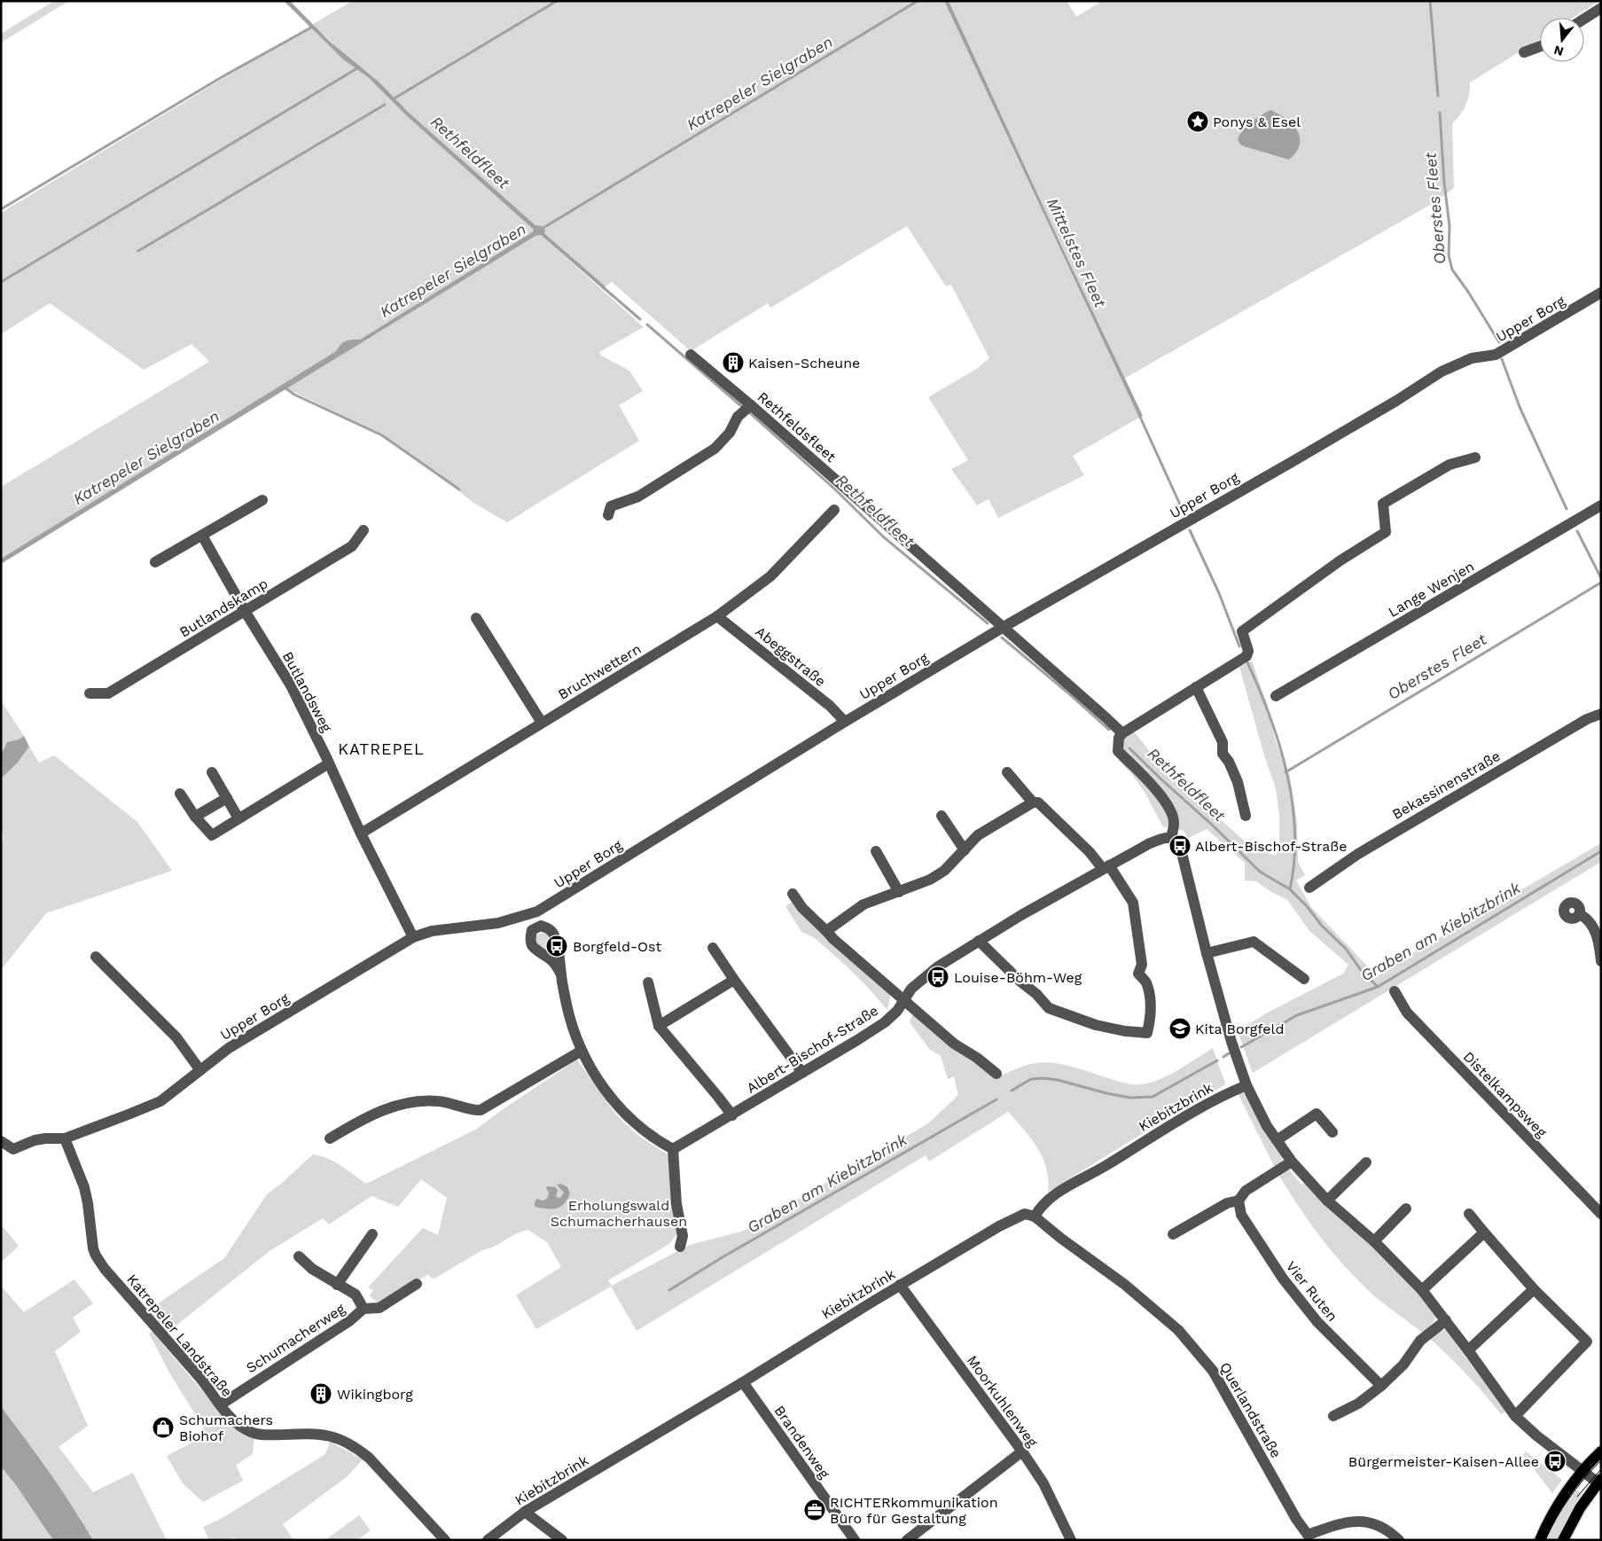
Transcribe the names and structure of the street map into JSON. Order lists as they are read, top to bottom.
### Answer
{
  "streets": {
    "street": [
      "Upper Borg",
      "Rethfeldsfleet",
      "Lange Wenjen",
      "Butlandskamp",
      "Abeggstraße",
      "Bruchwettern",
      "Butlandsweg",
      "Bekassinenstraße",
      "Albert-Bischof-Straße",
      "Distelkampsweg",
      "Kiebitzbrink",
      "Vier Ruten",
      "Katrepeler Landstraße",
      "Schumacherweg",
      "Moorkuhlenweg",
      "Querlandstraße",
      "Brandenweg"
    ]
  },
  "crossings": [
    ["Upper Borg", "Rethfeldsfleet"],
    ["Upper Borg", "Abeggstraße"],
    ["Upper Borg", "Butlandsweg"],
    ["Upper Borg", "Katrepeler Landstraße"],
    ["Butlandskamp", "Butlandsweg"],
    ["Abeggstraße", "Bruchwettern"],
    ["Bruchwettern", "Butlandsweg"],
    ["Kiebitzbrink", "Moorkuhlenweg"],
    ["Kiebitzbrink", "Querlandstraße"],
    ["Kiebitzbrink", "Brandenweg"],
    ["Katrepeler Landstraße", "Schumacherweg"]
  ],
  "districts": ["KATREPEL"],
  "water": [
    "Katrepeler Sielgraben",
    "Rethfeldfleet",
    "Oberstes Fleet",
    "Mittelstes Fleet",
    "Graben am Kiebitzbrink"
  ],
  "parks": ["Erholungswald Schumacherhausen"],
  "places": {
    "place": ["Ponys & Esel"],
    "building": ["Kaisen-Scheune", "Wikingborg"],
    "bus stop": [
      "Albert-Bischof-Straße",
      "Borgfeld-Ost",
      "Louise-Böhm-Weg",
      "Bürgermeister-Kaisen-Allee"
    ],
    "school or university": ["Kita Borgfeld"],
    "shop": ["Schumachers Biohof"],
    "office": ["RICHTERkommunikation Büro für Gestaltung"]
  },
  "north": "bottom"
}
